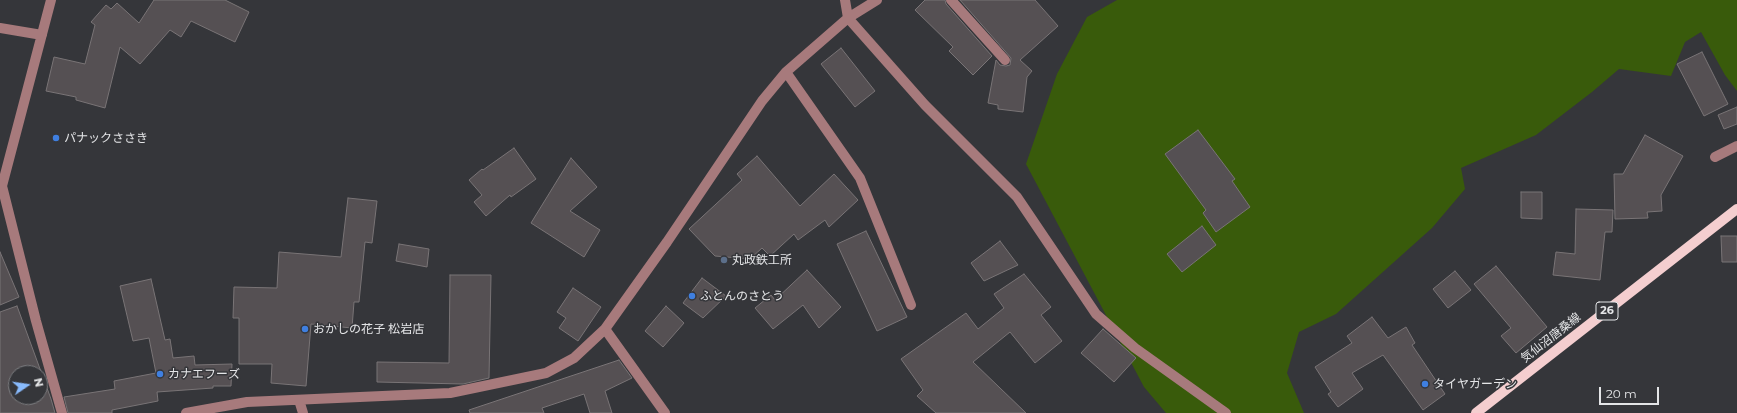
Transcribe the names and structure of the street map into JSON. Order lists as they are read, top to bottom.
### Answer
{
  "streets": {
    "main road": ["26", "気仙沼唐桑線"]
  },
  "places": [
    "パナックささき",
    "丸政鉄工所",
    "ふとんのさとう",
    "おかしの花子 松岩店",
    "カナエフーズ",
    "タイヤガーデン"
  ],
  "scale_bar": "20 m",
  "north": "right"
}
